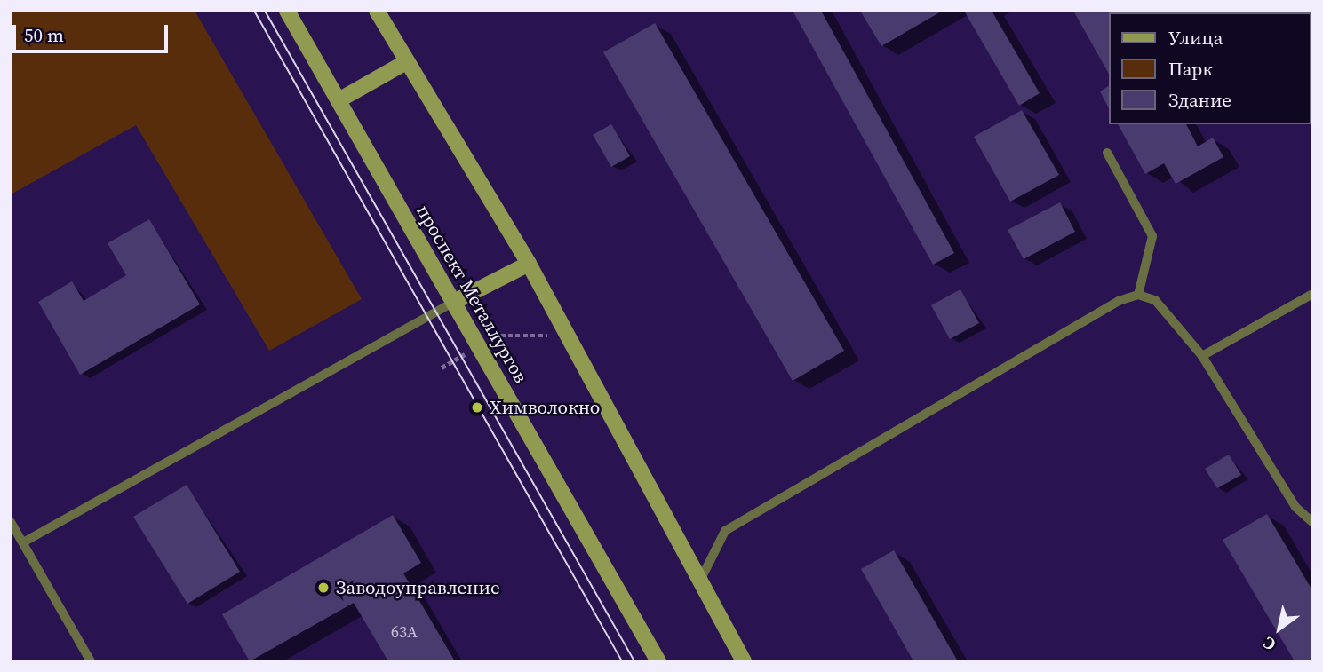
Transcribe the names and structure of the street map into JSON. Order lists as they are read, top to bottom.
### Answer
{
  "streets": {
    "street": ["проспект Металлургов"]
  },
  "places": ["Химволокно", "Заводоуправление"],
  "house_numbers": ["63А"],
  "legend": ["Улица", "Парк", "Здание"],
  "scale_bar": "50 m",
  "north": "bottom left"
}
